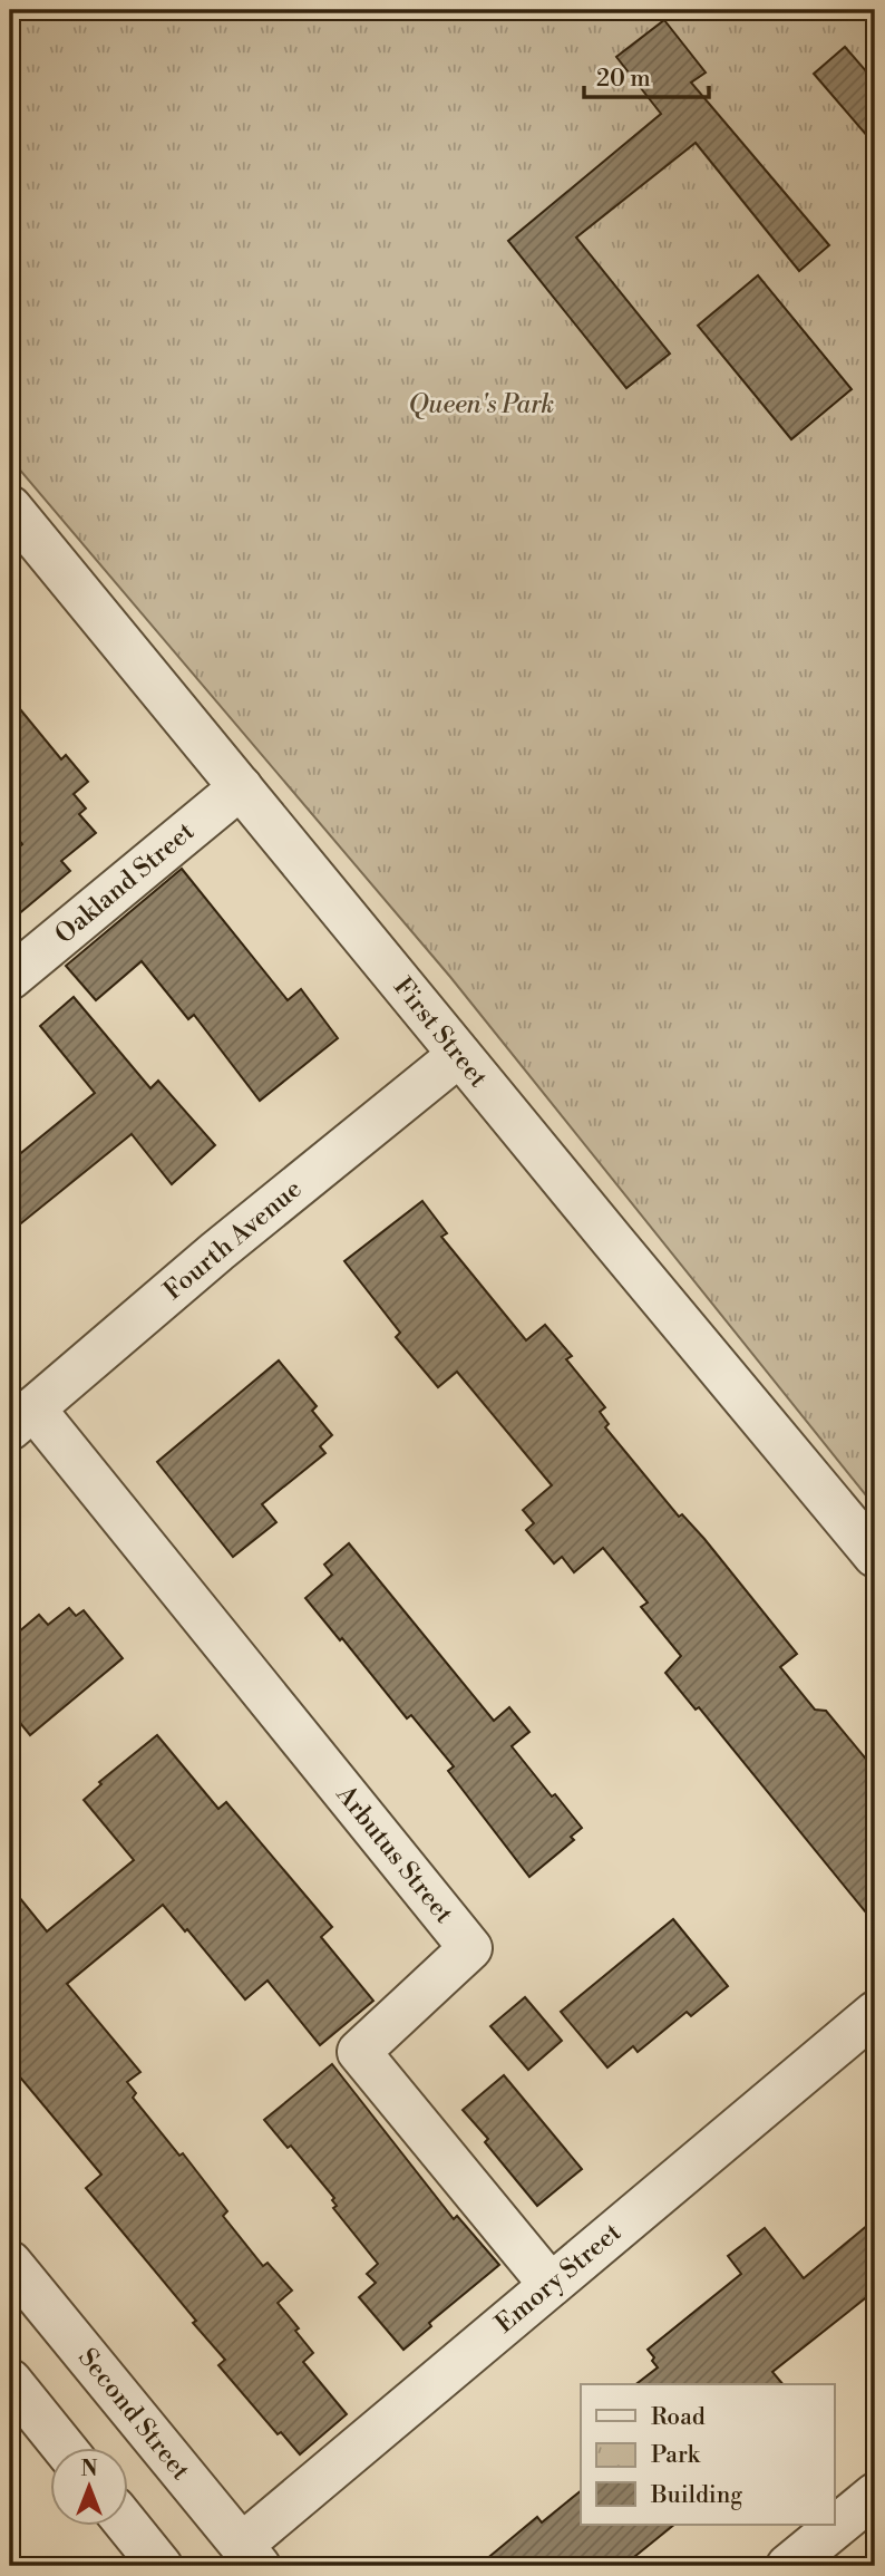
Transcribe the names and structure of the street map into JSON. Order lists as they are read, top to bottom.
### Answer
{
  "streets": {
    "street": [
      "Oakland Street",
      "First Street",
      "Fourth Avenue",
      "Arbutus Street",
      "Emory Street",
      "Second Street"
    ]
  },
  "crossings": [
    ["Oakland Street", "First Street"],
    ["First Street", "Fourth Avenue"],
    ["Fourth Avenue", "Arbutus Street"],
    ["Arbutus Street", "Emory Street"],
    ["Emory Street", "Second Street"]
  ],
  "parks": ["Queen's Park"],
  "legend": ["Road", "Park", "Building"],
  "scale_bar": "20 m",
  "north": "top"
}
